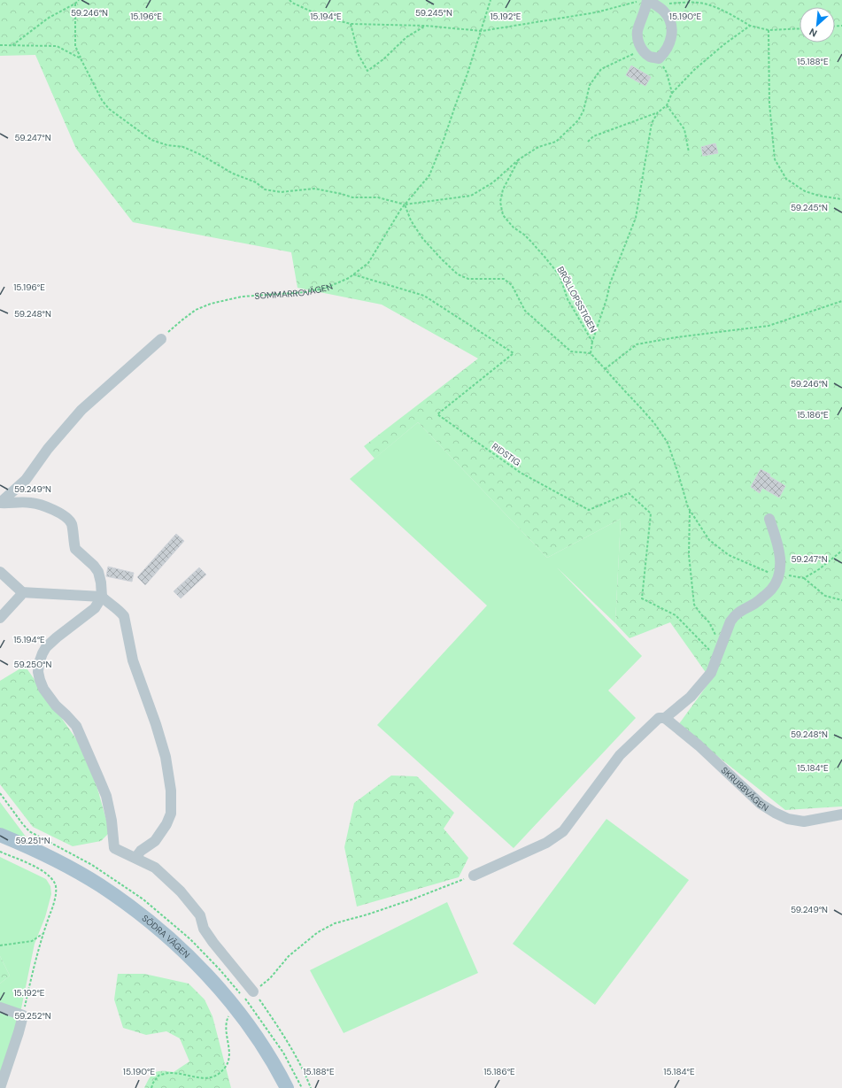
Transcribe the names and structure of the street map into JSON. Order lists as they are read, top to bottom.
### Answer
{
  "streets": {
    "main road": ["SÖDRA VÄGEN"],
    "street": ["SKRUBBVÄGEN"],
    "path": ["SOMMARROVÄGEN", "BRÖLLOPSSTIGEN", "RIDSTIG"]
  },
  "crossings": [
    ["SOMMARROVÄGEN", "RIDSTIG"]
  ],
  "north": "bottom left",
  "coordinates": [
    "59.246°N",
    "59.245°N",
    "15.196°E",
    "15.194°E",
    "15.192°E",
    "15.190°E",
    "15.188°E",
    "59.247°N",
    "59.248°N",
    "15.186°E",
    "59.249°N",
    "59.250°N",
    "15.184°E",
    "59.251°N",
    "59.252°N"
  ]
}
